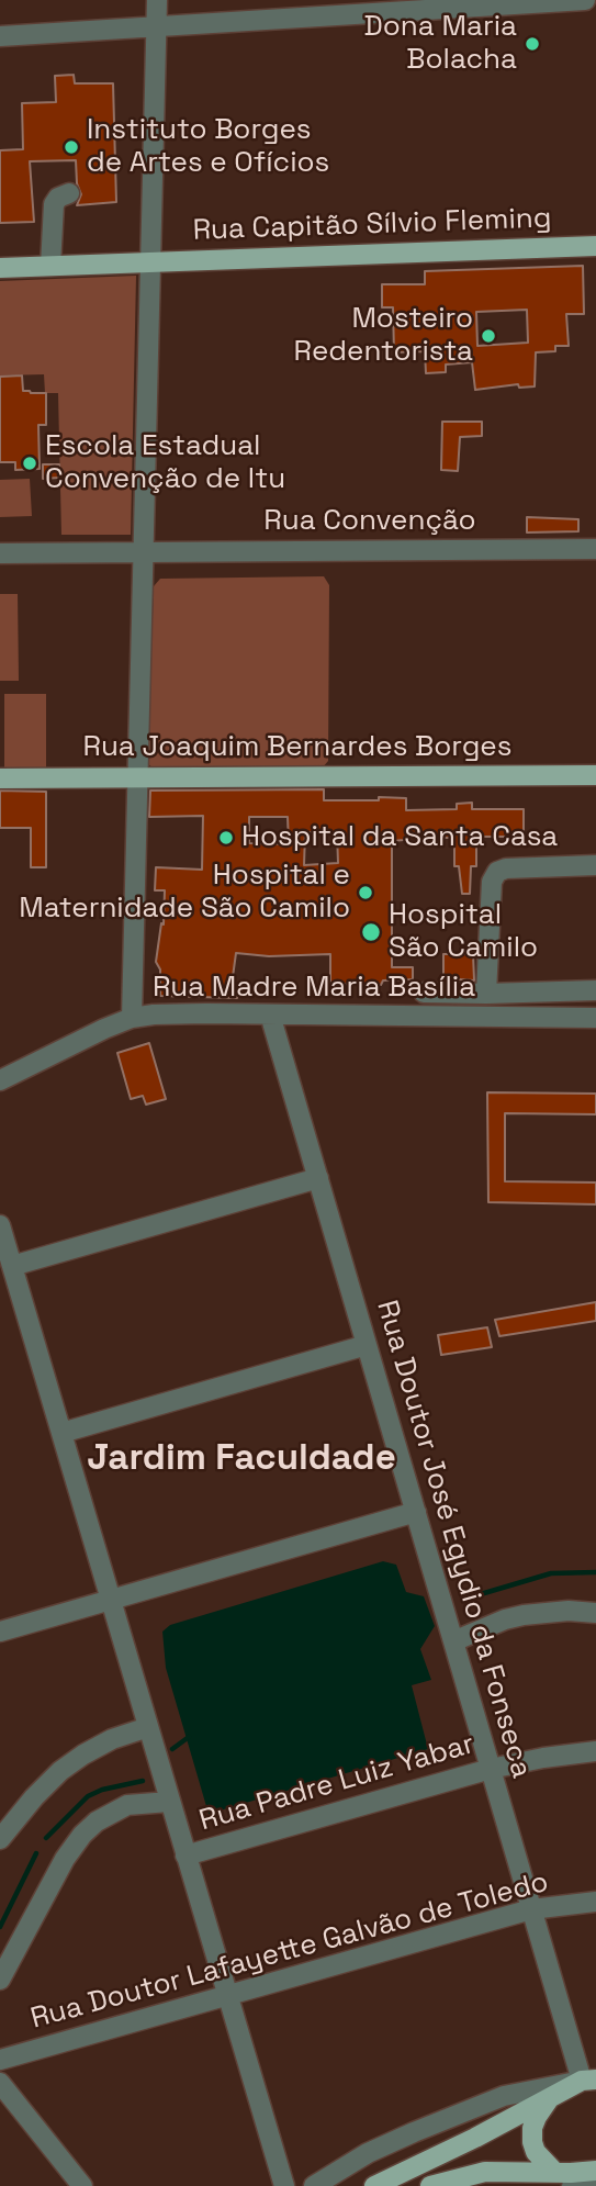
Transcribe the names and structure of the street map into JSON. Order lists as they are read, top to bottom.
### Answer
{
  "streets": {
    "main road": ["Rua Capitão Sílvio Fleming", "Rua Joaquim Bernardes Borges"],
    "street": [
      "Rua Convenção",
      "Rua Madre Maria Basília",
      "Rua Doutor José Egydio da Fonseca",
      "Rua Padre Luiz Yabar",
      "Rua Doutor Lafayette Galvão de Toledo"
    ]
  },
  "crossings": [
    ["Rua Madre Maria Basília", "Rua Doutor José Egydio da Fonseca"],
    ["Rua Doutor José Egydio da Fonseca", "Rua Padre Luiz Yabar"],
    ["Rua Doutor José Egydio da Fonseca", "Rua Doutor Lafayette Galvão de Toledo"]
  ],
  "districts": ["Jardim Faculdade"],
  "places": [
    "Dona Maria Bolacha",
    "Instituto Borges de Artes e Ofícios",
    "Mosteiro Redentorista",
    "Escola Estadual Convenção de Itu",
    "Hospital da Santa Casa",
    "Hospital e Maternidade São Camilo",
    "Hospital São Camilo"
  ]
}
